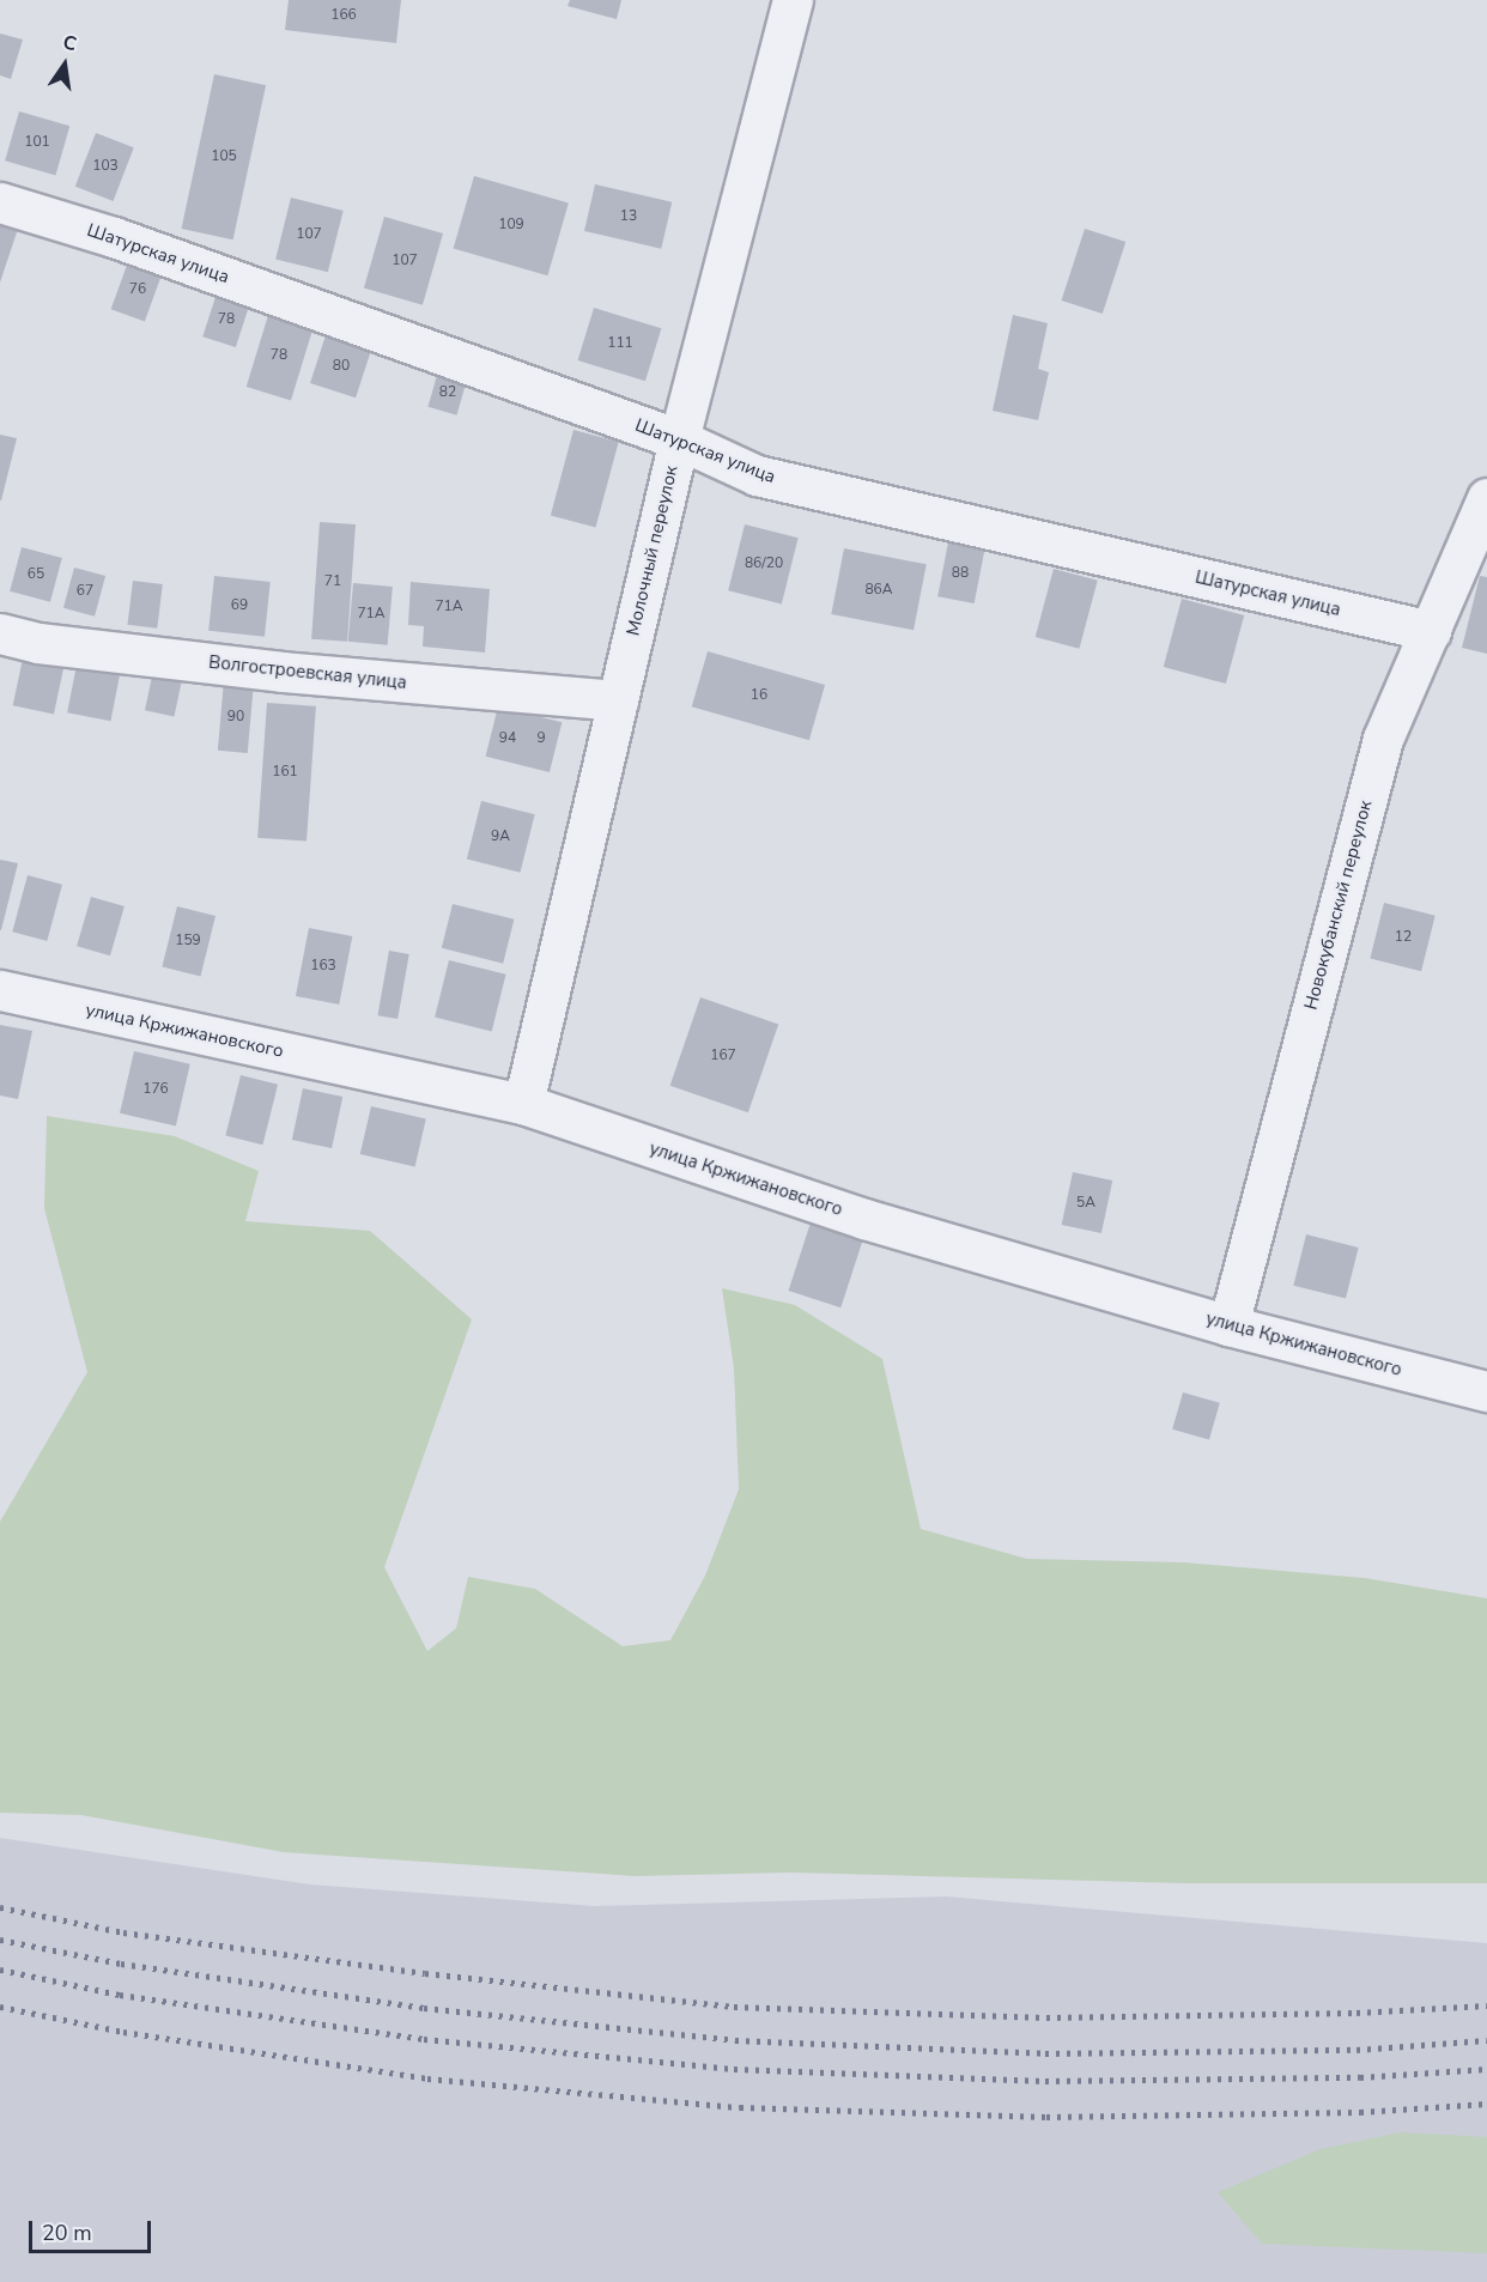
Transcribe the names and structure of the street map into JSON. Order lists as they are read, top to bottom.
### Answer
{
  "streets": {
    "street": [
      "Шатурская улица",
      "Молочный переулок",
      "Волгостроевская улица",
      "Новокубанский переулок",
      "улица Кржижановского"
    ]
  },
  "crossings": [
    ["Шатурская улица", "Молочный переулок"],
    ["Шатурская улица", "Новокубанский переулок"],
    ["Молочный переулок", "Волгостроевская улица"],
    ["Молочный переулок", "улица Кржижановского"],
    ["Новокубанский переулок", "улица Кржижановского"]
  ],
  "house_numbers": [
    "166",
    "101",
    "105",
    "103",
    "13",
    "109",
    "107",
    "107",
    "76",
    "78",
    "111",
    "78",
    "80",
    "82",
    "86/20",
    "88",
    "65",
    "71",
    "86А",
    "67",
    "69",
    "71А",
    "71А",
    "16",
    "90",
    "94",
    "9",
    "161",
    "9А",
    "12",
    "159",
    "163",
    "167",
    "176",
    "5А"
  ],
  "scale_bar": "20 m",
  "north": "top"
}
